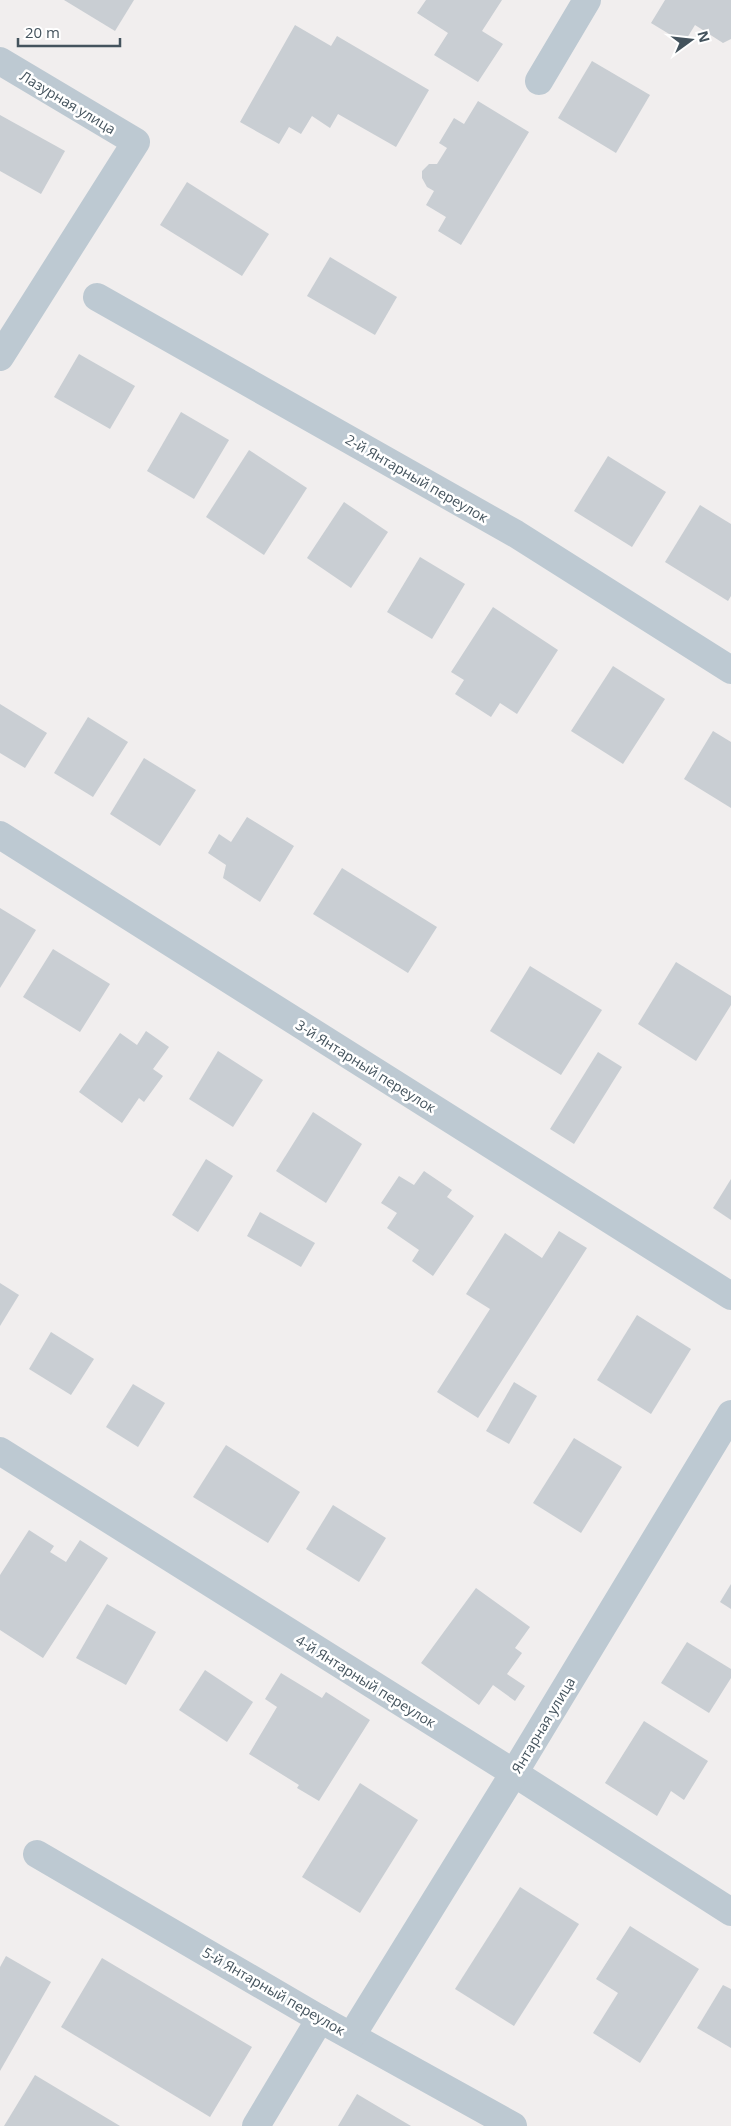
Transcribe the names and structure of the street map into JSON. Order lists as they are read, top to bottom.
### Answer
{
  "streets": {
    "street": [
      "Лазурная улица",
      "2-й Янтарный переулок",
      "3-й Янтарный переулок",
      "4-й Янтарный переулок",
      "Янтарная улица",
      "5-й Янтарный переулок"
    ]
  },
  "crossings": [
    ["4-й Янтарный переулок", "Янтарная улица"],
    ["Янтарная улица", "5-й Янтарный переулок"]
  ],
  "scale_bar": "20 m",
  "north": "right"
}
